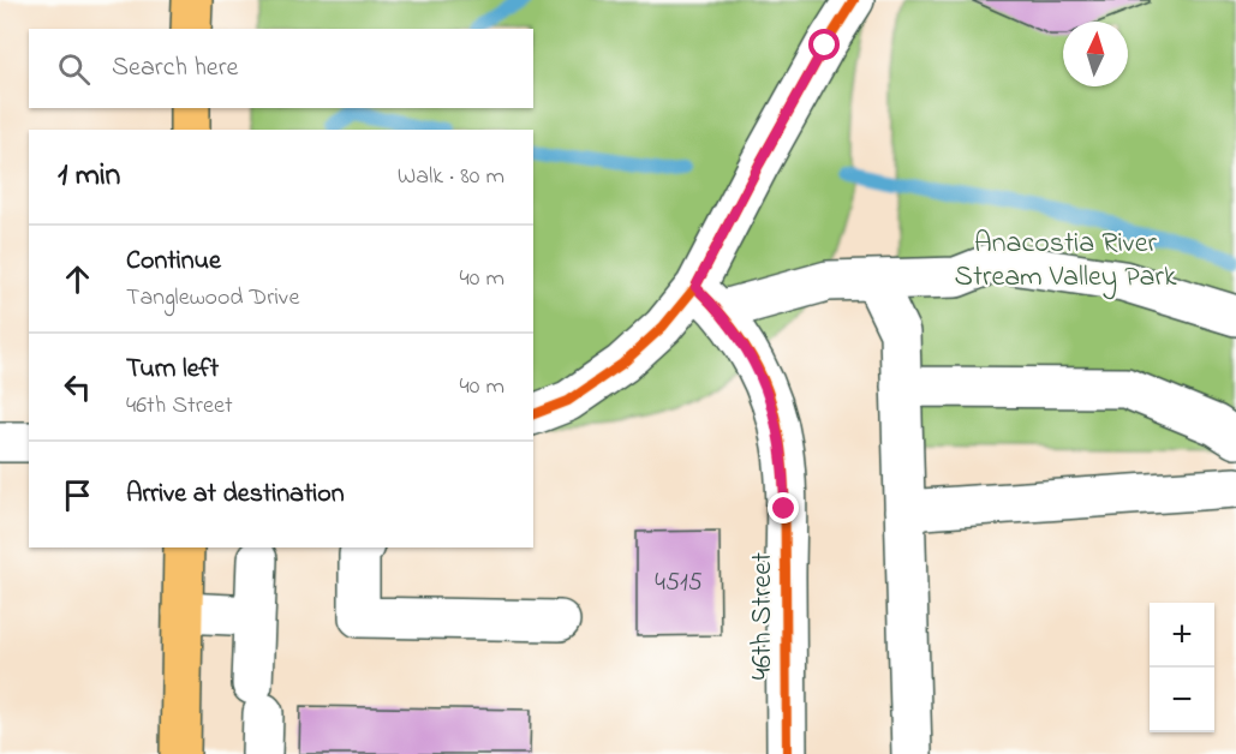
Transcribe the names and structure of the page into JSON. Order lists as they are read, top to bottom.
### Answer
{
  "streets": {
    "street": ["46th Street"]
  },
  "parks": ["Anacostia River Stream Valley Park"],
  "house_numbers": ["4515"],
  "north": "top",
  "page": {
    "search": "Search here",
    "heading": ["1 min", "Walk · 80 m"],
    "list": [
      ["Continue", "Tanglewood Drive", "40 m"],
      ["Turn left", "46th Street", "40 m"],
      "Arrive at destination"
    ],
    "map_buttons": ["+", "−"]
  }
}
